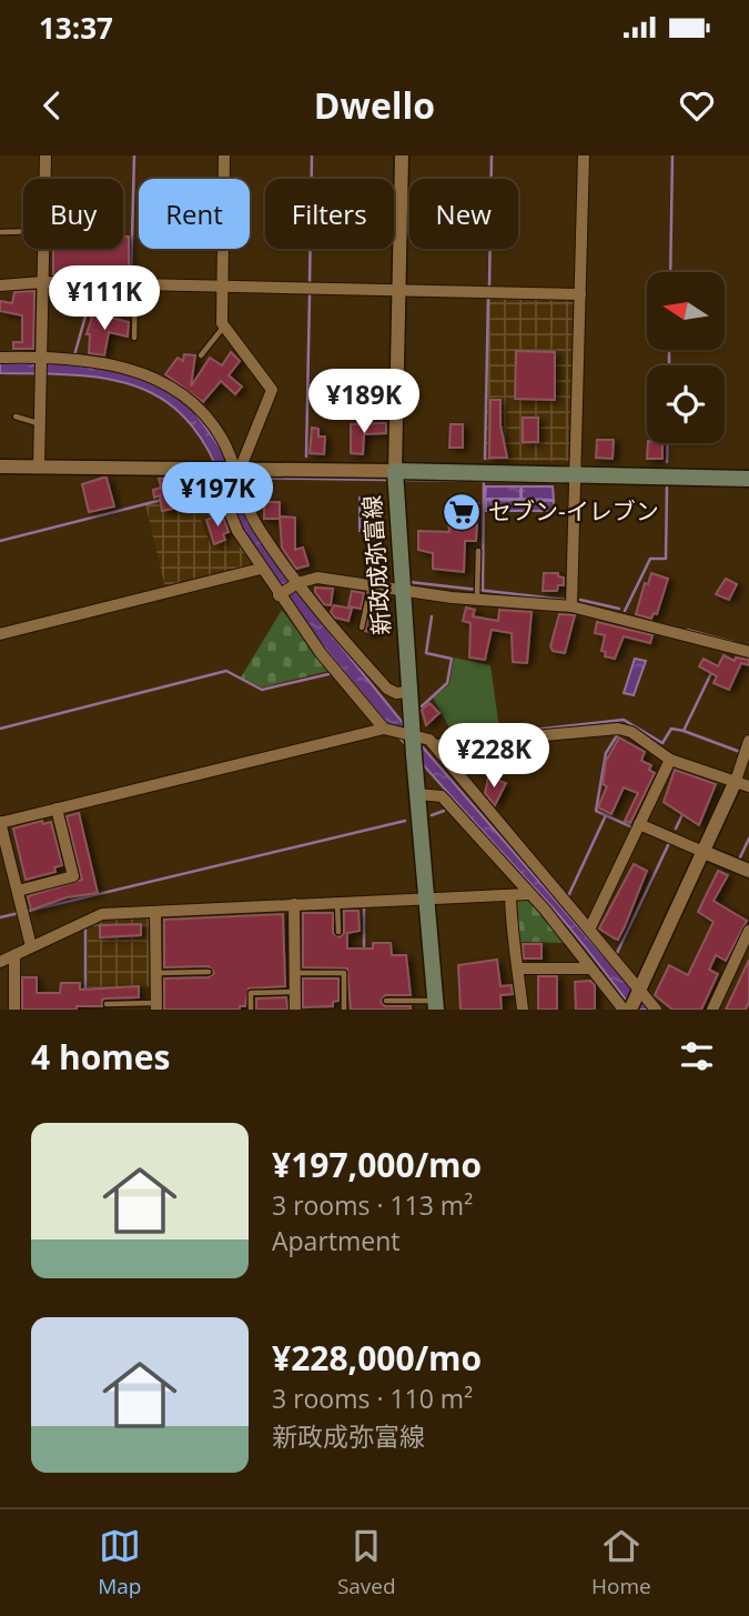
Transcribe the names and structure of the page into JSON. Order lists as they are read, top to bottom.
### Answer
{
  "streets": {
    "main road": ["新政成弥富線"]
  },
  "places": {
    "supermarket": ["セブン-イレブン"]
  },
  "north": "left",
  "page": {
    "status": "13:37",
    "header": "Dwello",
    "chip": [
      "Buy",
      "Rent",
      "Filters",
      "New"
    ],
    "price": [
      "¥111K",
      "¥189K",
      "¥197K",
      "¥228K"
    ],
    "heading": "4 homes",
    "list": [
      {
        "name": "¥197,000/mo",
        "note": "3 rooms · 113 m² · Apartment"
      },
      {
        "name": "¥228,000/mo",
        "note": "3 rooms · 110 m² · 新政成弥富線"
      }
    ],
    "tabs": ["Map", "Saved", "Home"]
  }
}
